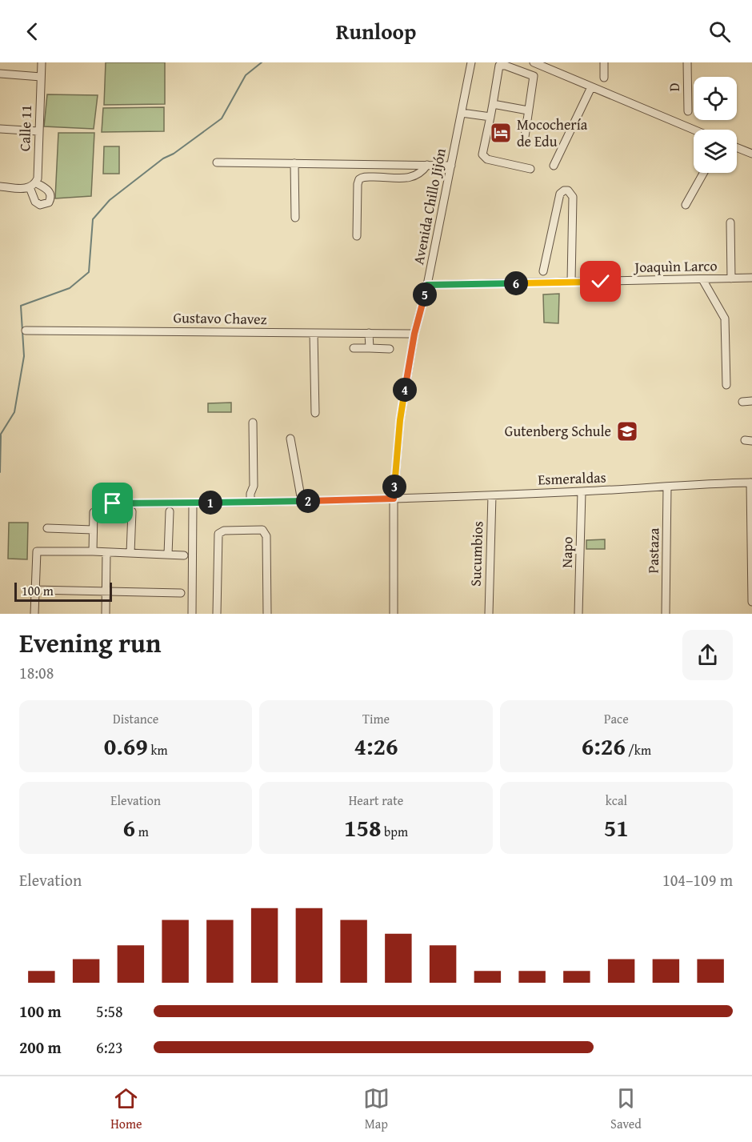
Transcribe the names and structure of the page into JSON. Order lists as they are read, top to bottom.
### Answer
{
  "streets": {
    "street": [
      "D",
      "Calle 11",
      "Avenida Chillo Jijón",
      "Joaquìn Larco",
      "Gustavo Chavez",
      "Esmeraldas",
      "Pastaza",
      "Napo",
      "Sucumbios"
    ]
  },
  "crossings": [
    ["Avenida Chillo Jijón", "Joaquìn Larco"],
    ["Avenida Chillo Jijón", "Gustavo Chavez"],
    ["Avenida Chillo Jijón", "Esmeraldas"],
    ["Esmeraldas", "Pastaza"],
    ["Esmeraldas", "Napo"],
    ["Esmeraldas", "Sucumbios"]
  ],
  "places": {
    "hotel": ["Mocochería de Edu"],
    "school or university": ["Gutenberg Schule"]
  },
  "scale_bar": "100 m",
  "page": {
    "header": "Runloop",
    "pins": [
      "6",
      "5",
      "4",
      "3",
      "2",
      "1"
    ],
    "scale": "100 m",
    "heading": ["Evening run", "18:08"],
    "stats": [
      ["Distance", "0.69 km"],
      ["Time", "4:26"],
      ["Pace", "6:26 /km"],
      ["Elevation", "6 m"],
      ["Heart rate", "158 bpm"],
      ["kcal", "51"]
    ],
    "chart": ["Elevation", "104–109 m"],
    "list": [
      {
        "name": "100 m",
        "note": "5:58"
      },
      {
        "name": "200 m",
        "note": "6:23"
      }
    ],
    "tabs": ["Home", "Map", "Saved"]
  }
}
